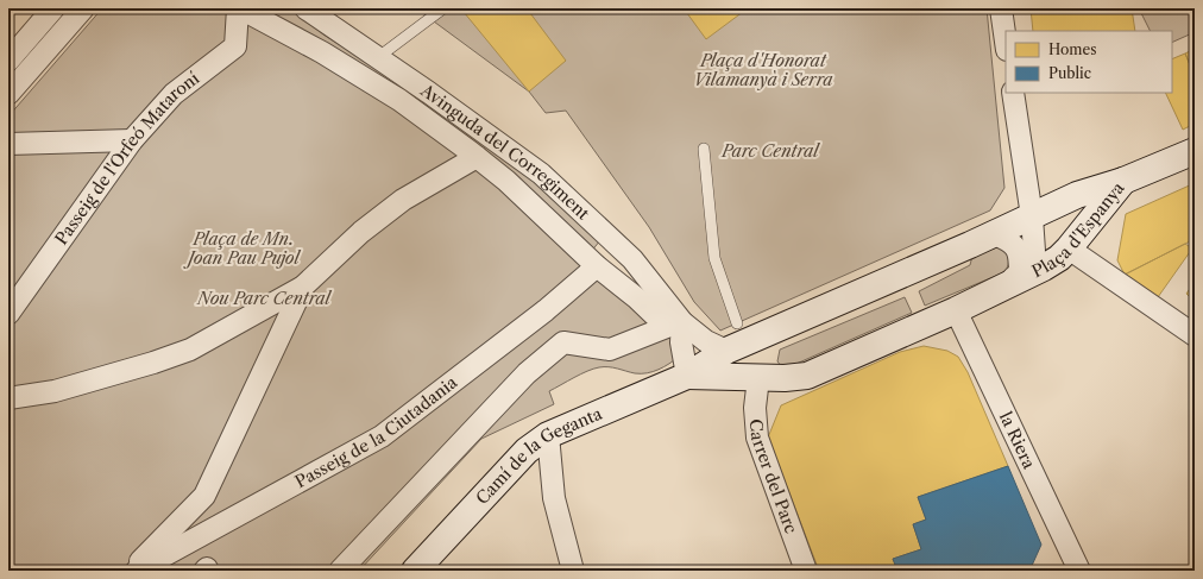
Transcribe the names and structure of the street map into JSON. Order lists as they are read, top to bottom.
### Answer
{
  "streets": {
    "street": [
      "Avinguda del Corregiment",
      "Passeig de l'Orfeó Mataroní",
      "Plaça d'Espanya",
      "Passeig de la Ciutadania",
      "la Riera",
      "Camí de la Geganta",
      "Carrer del Parc"
    ]
  },
  "crossings": [
    ["Avinguda del Corregiment", "Plaça d'Espanya"],
    ["Plaça d'Espanya", "la Riera"],
    ["Plaça d'Espanya", "Camí de la Geganta"],
    ["Plaça d'Espanya", "Carrer del Parc"]
  ],
  "parks": [
    "Plaça d'Honorat Vilamanyà i Serra",
    "Parc Central",
    "Plaça de Mn. Joan Pau Pujol",
    "Nou Parc Central"
  ],
  "legend": ["Homes", "Public"]
}
